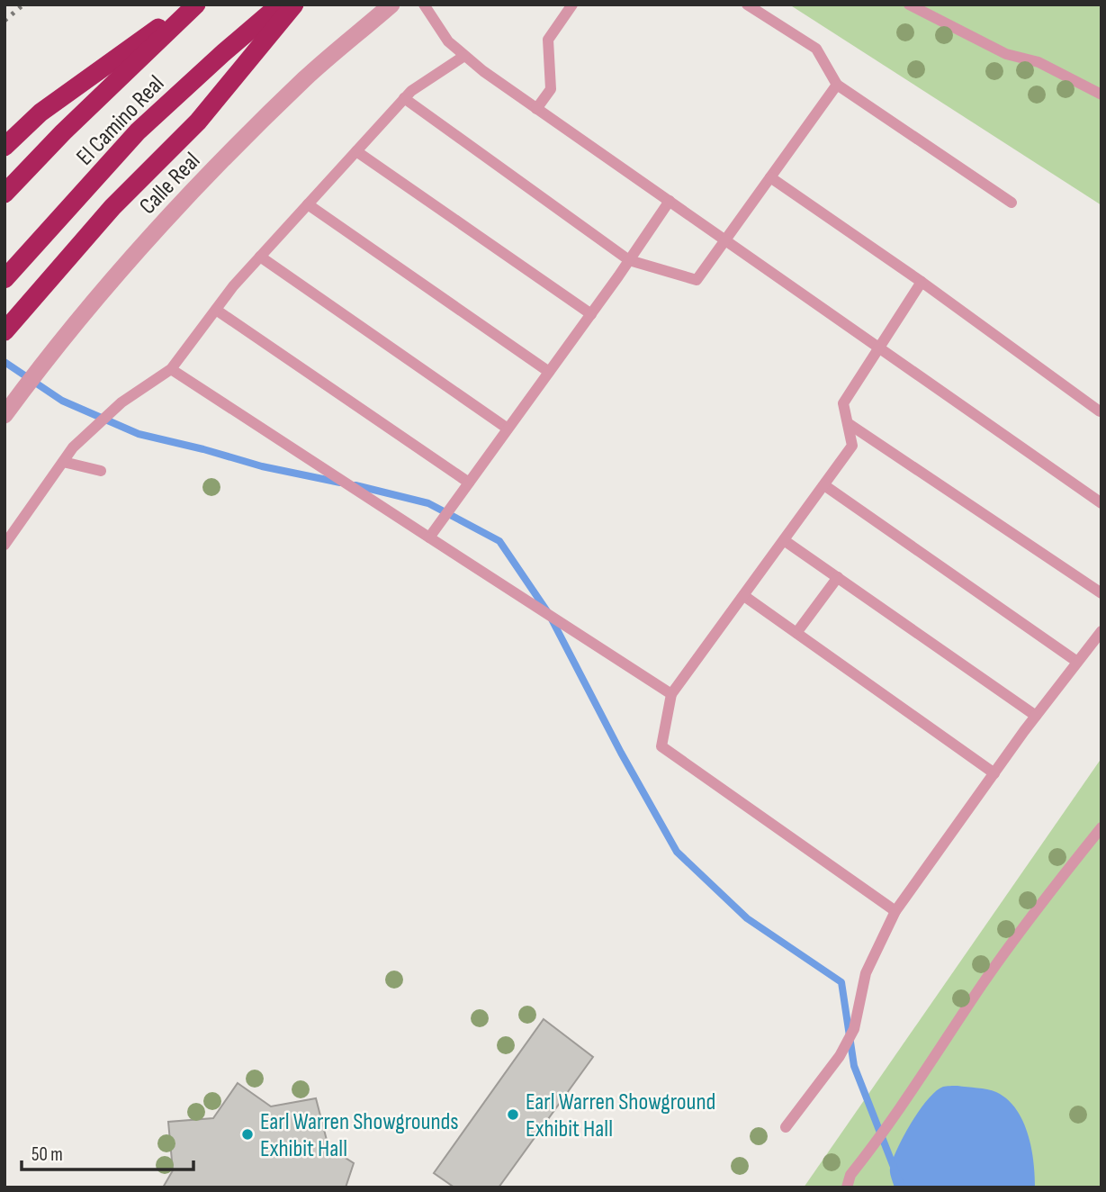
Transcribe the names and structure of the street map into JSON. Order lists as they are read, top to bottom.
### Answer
{
  "streets": {
    "highway": ["El Camino Real"],
    "street": ["Calle Real"]
  },
  "places": ["Earl Warren Showground Exhibit Hall", "Earl Warren Showgrounds Exhibit Hall"],
  "scale_bar": "50 m"
}
